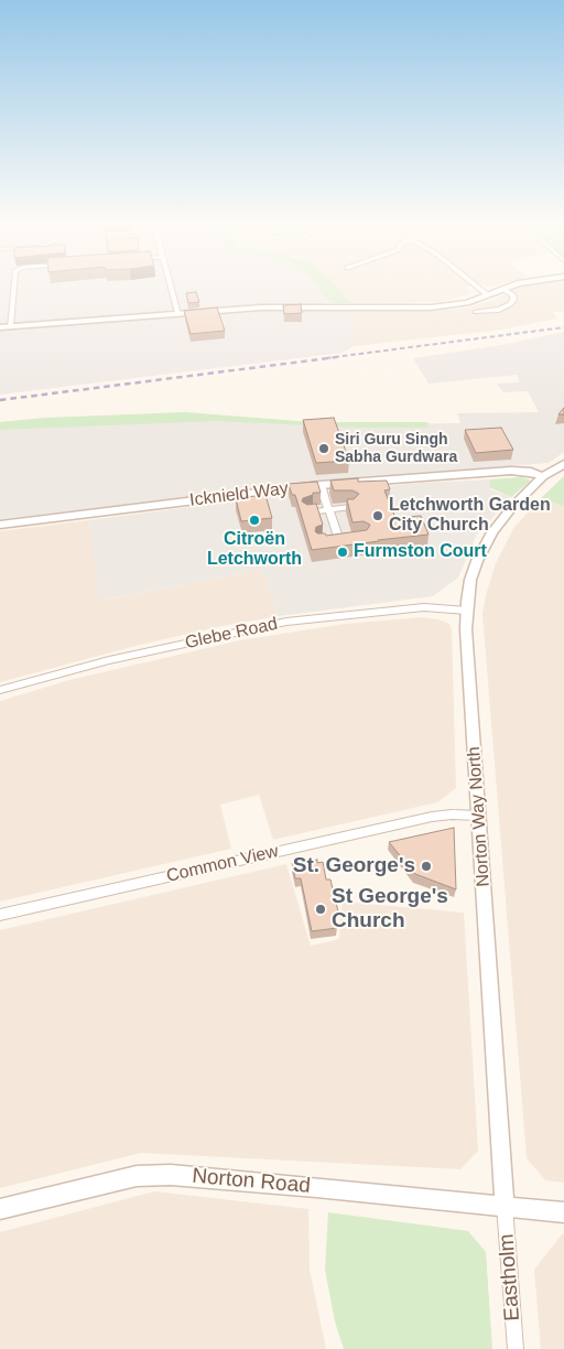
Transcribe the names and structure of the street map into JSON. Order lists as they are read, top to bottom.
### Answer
{
  "streets": {
    "street": [
      "Icknield Way",
      "Glebe Road",
      "Norton Way North",
      "Common View",
      "Norton Road",
      "Eastholm"
    ]
  },
  "crossings": [
    ["Icknield Way", "Norton Way North"],
    ["Glebe Road", "Norton Way North"],
    ["Norton Way North", "Common View"],
    ["Norton Way North", "Norton Road"],
    ["Norton Way North", "Eastholm"],
    ["Norton Road", "Eastholm"]
  ],
  "places": [
    "Siri Guru Singh Sabha Gurdwara",
    "Letchworth Garden City Church",
    "Citroën Letchworth",
    "Furmston Court",
    "St. George's",
    "St George's Church"
  ]
}
